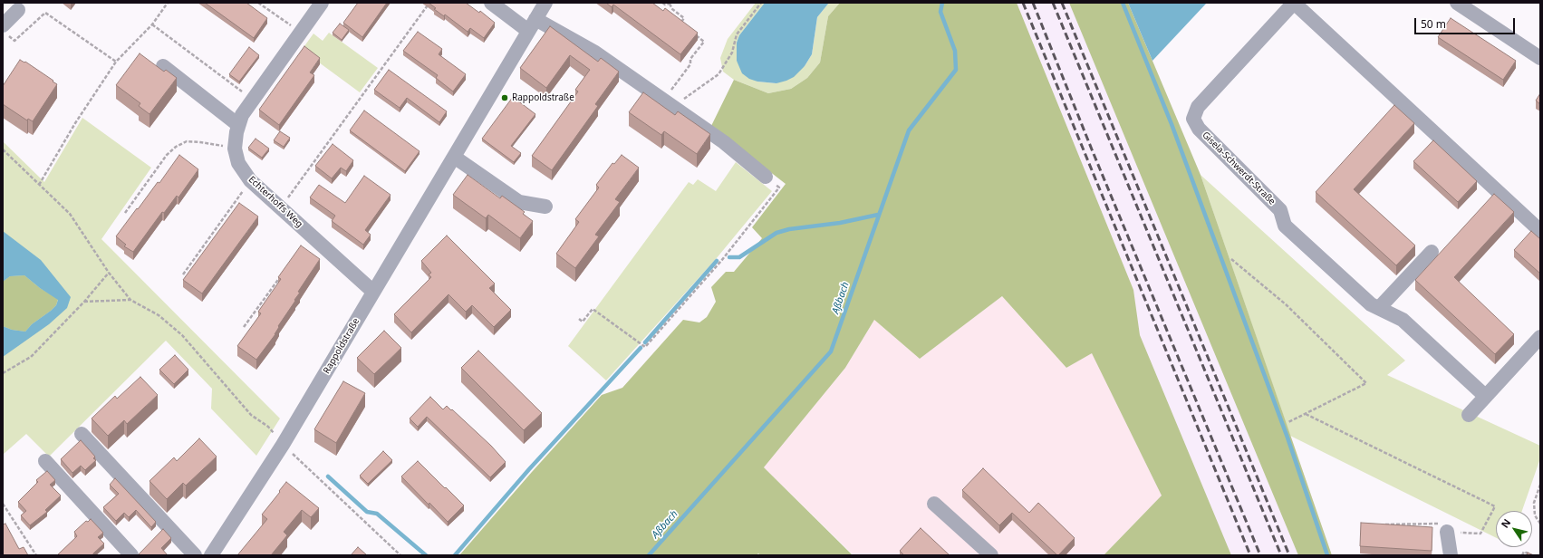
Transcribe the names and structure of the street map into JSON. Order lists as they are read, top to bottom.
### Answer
{
  "streets": {
    "street": ["Gisela-Schwerdt-Straße", "Echterhoffs Weg", "Rappoldstraße"]
  },
  "crossings": [
    ["Echterhoffs Weg", "Rappoldstraße"]
  ],
  "water": ["Aßbach"],
  "places": ["Rappoldstraße"],
  "scale_bar": "50 m",
  "north": "top left"
}
